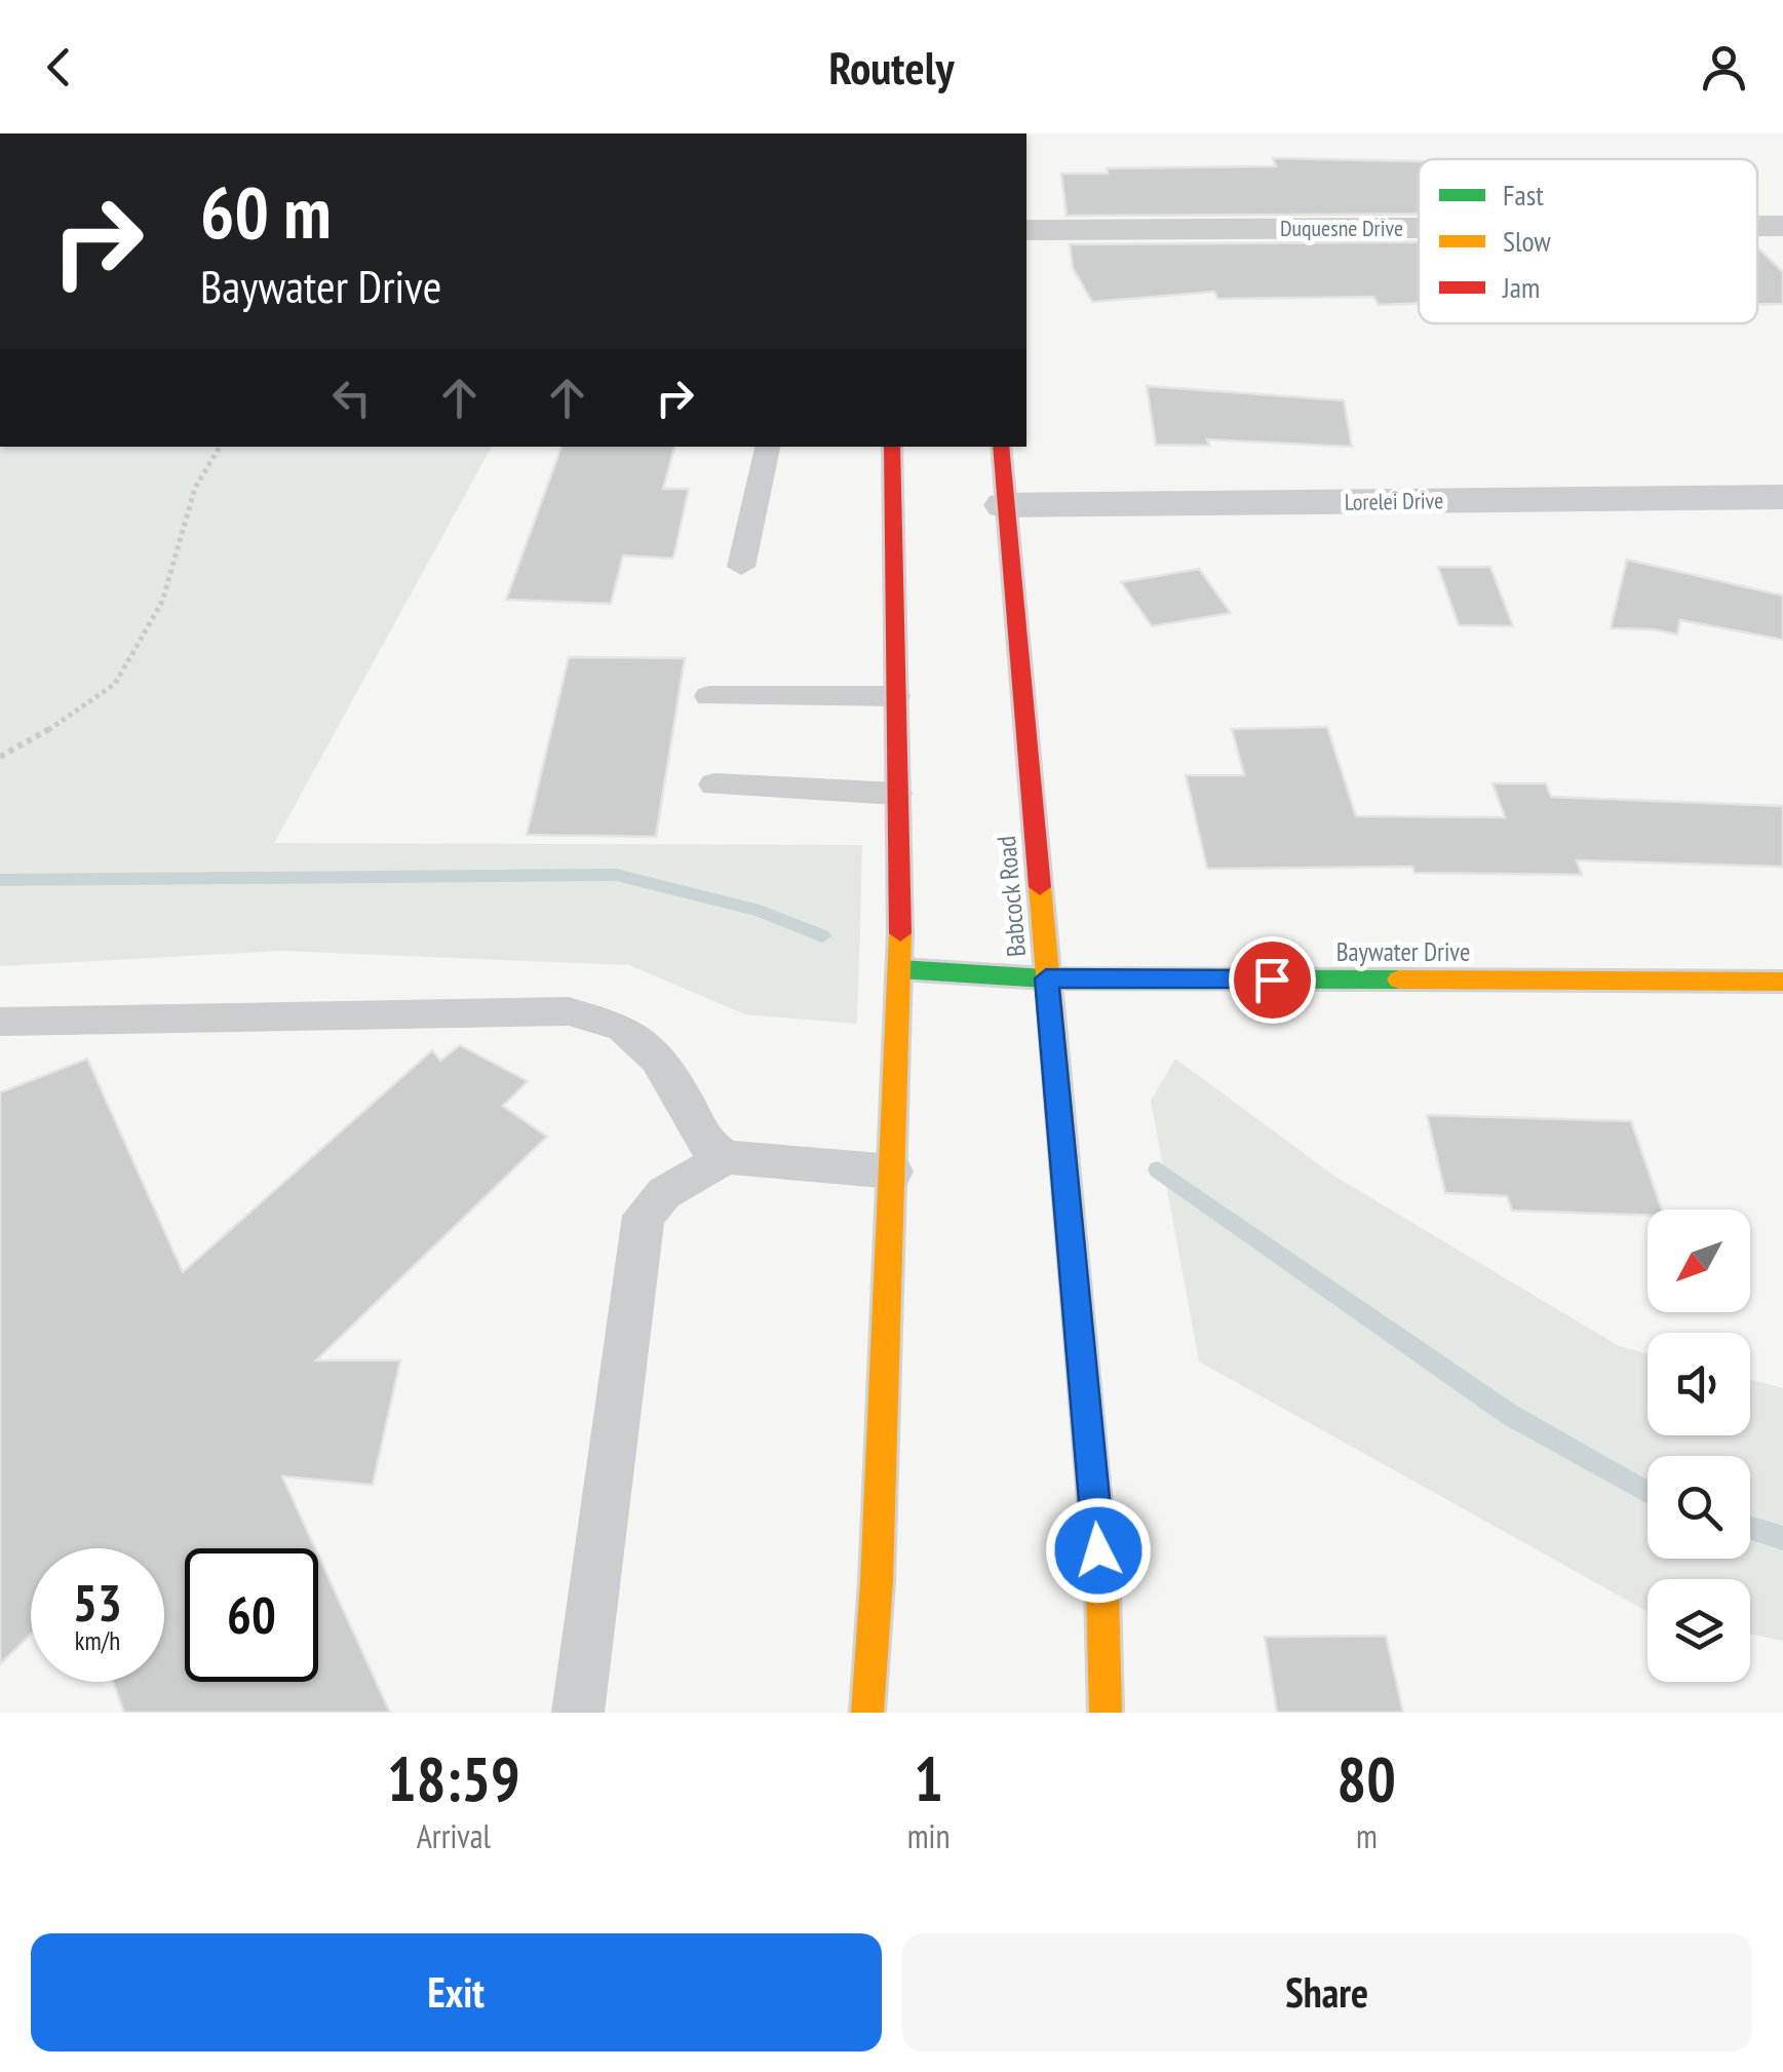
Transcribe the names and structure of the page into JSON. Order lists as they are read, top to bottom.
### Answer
{
  "streets": {
    "main road": ["Babcock Road", "Baywater Drive"],
    "street": ["Duquesne Drive", "Lorelei Drive"]
  },
  "crossings": [
    ["Lorelei Drive", "Babcock Road"],
    ["Babcock Road", "Baywater Drive"]
  ],
  "legend": ["Fast", "Slow", "Jam"],
  "north": "bottom left",
  "page": {
    "header": "Routely",
    "turn": ["60 m", "Baywater Drive"],
    "speed": "53 km/h",
    "limit": "60",
    "eta": [
      "18:59",
      "Arrival",
      "1",
      "min",
      "80",
      "m"
    ],
    "buttons": ["Exit", "Share"]
  }
}
